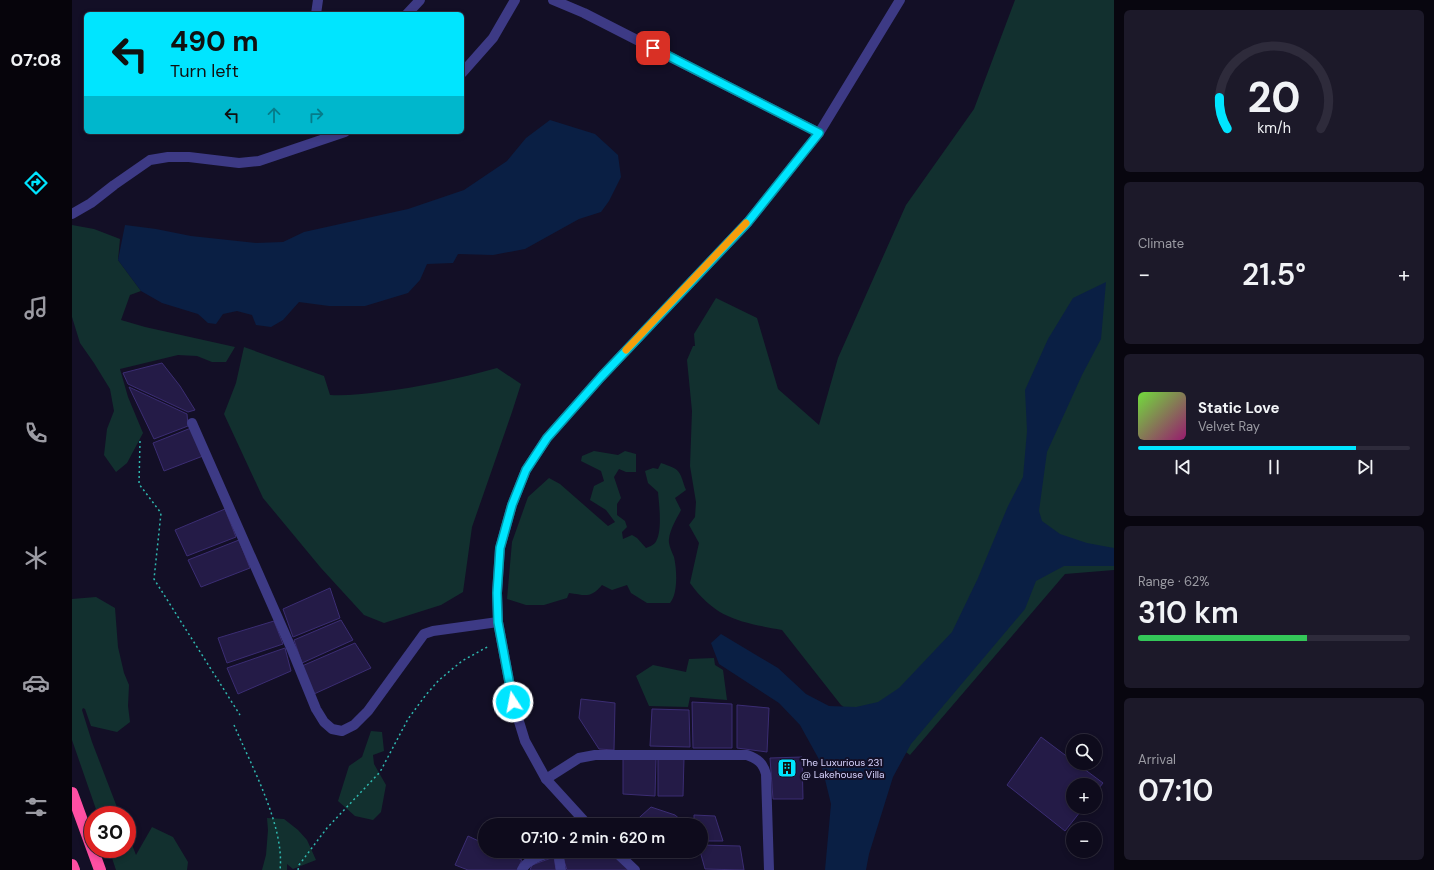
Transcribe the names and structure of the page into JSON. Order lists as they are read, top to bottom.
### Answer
{
  "places": {
    "building": ["The Luxurious 231 @ Lakehouse Villa"]
  },
  "page": {
    "tabs": "07:08",
    "turn": ["490 m", "Turn left"],
    "tile": [
      "Climate",
      ["Range · 62%", "310 km"],
      ["Arrival", "07:10"]
    ],
    "heat": ["−", "21.5°", "+"],
    "song": ["Static Love", "Velvet Ray"],
    "map_buttons": ["+", "−"],
    "limit": "30",
    "trip": "07:10 · 2 min · 620 m",
    "gauge": ["20", "km/h"]
  }
}
